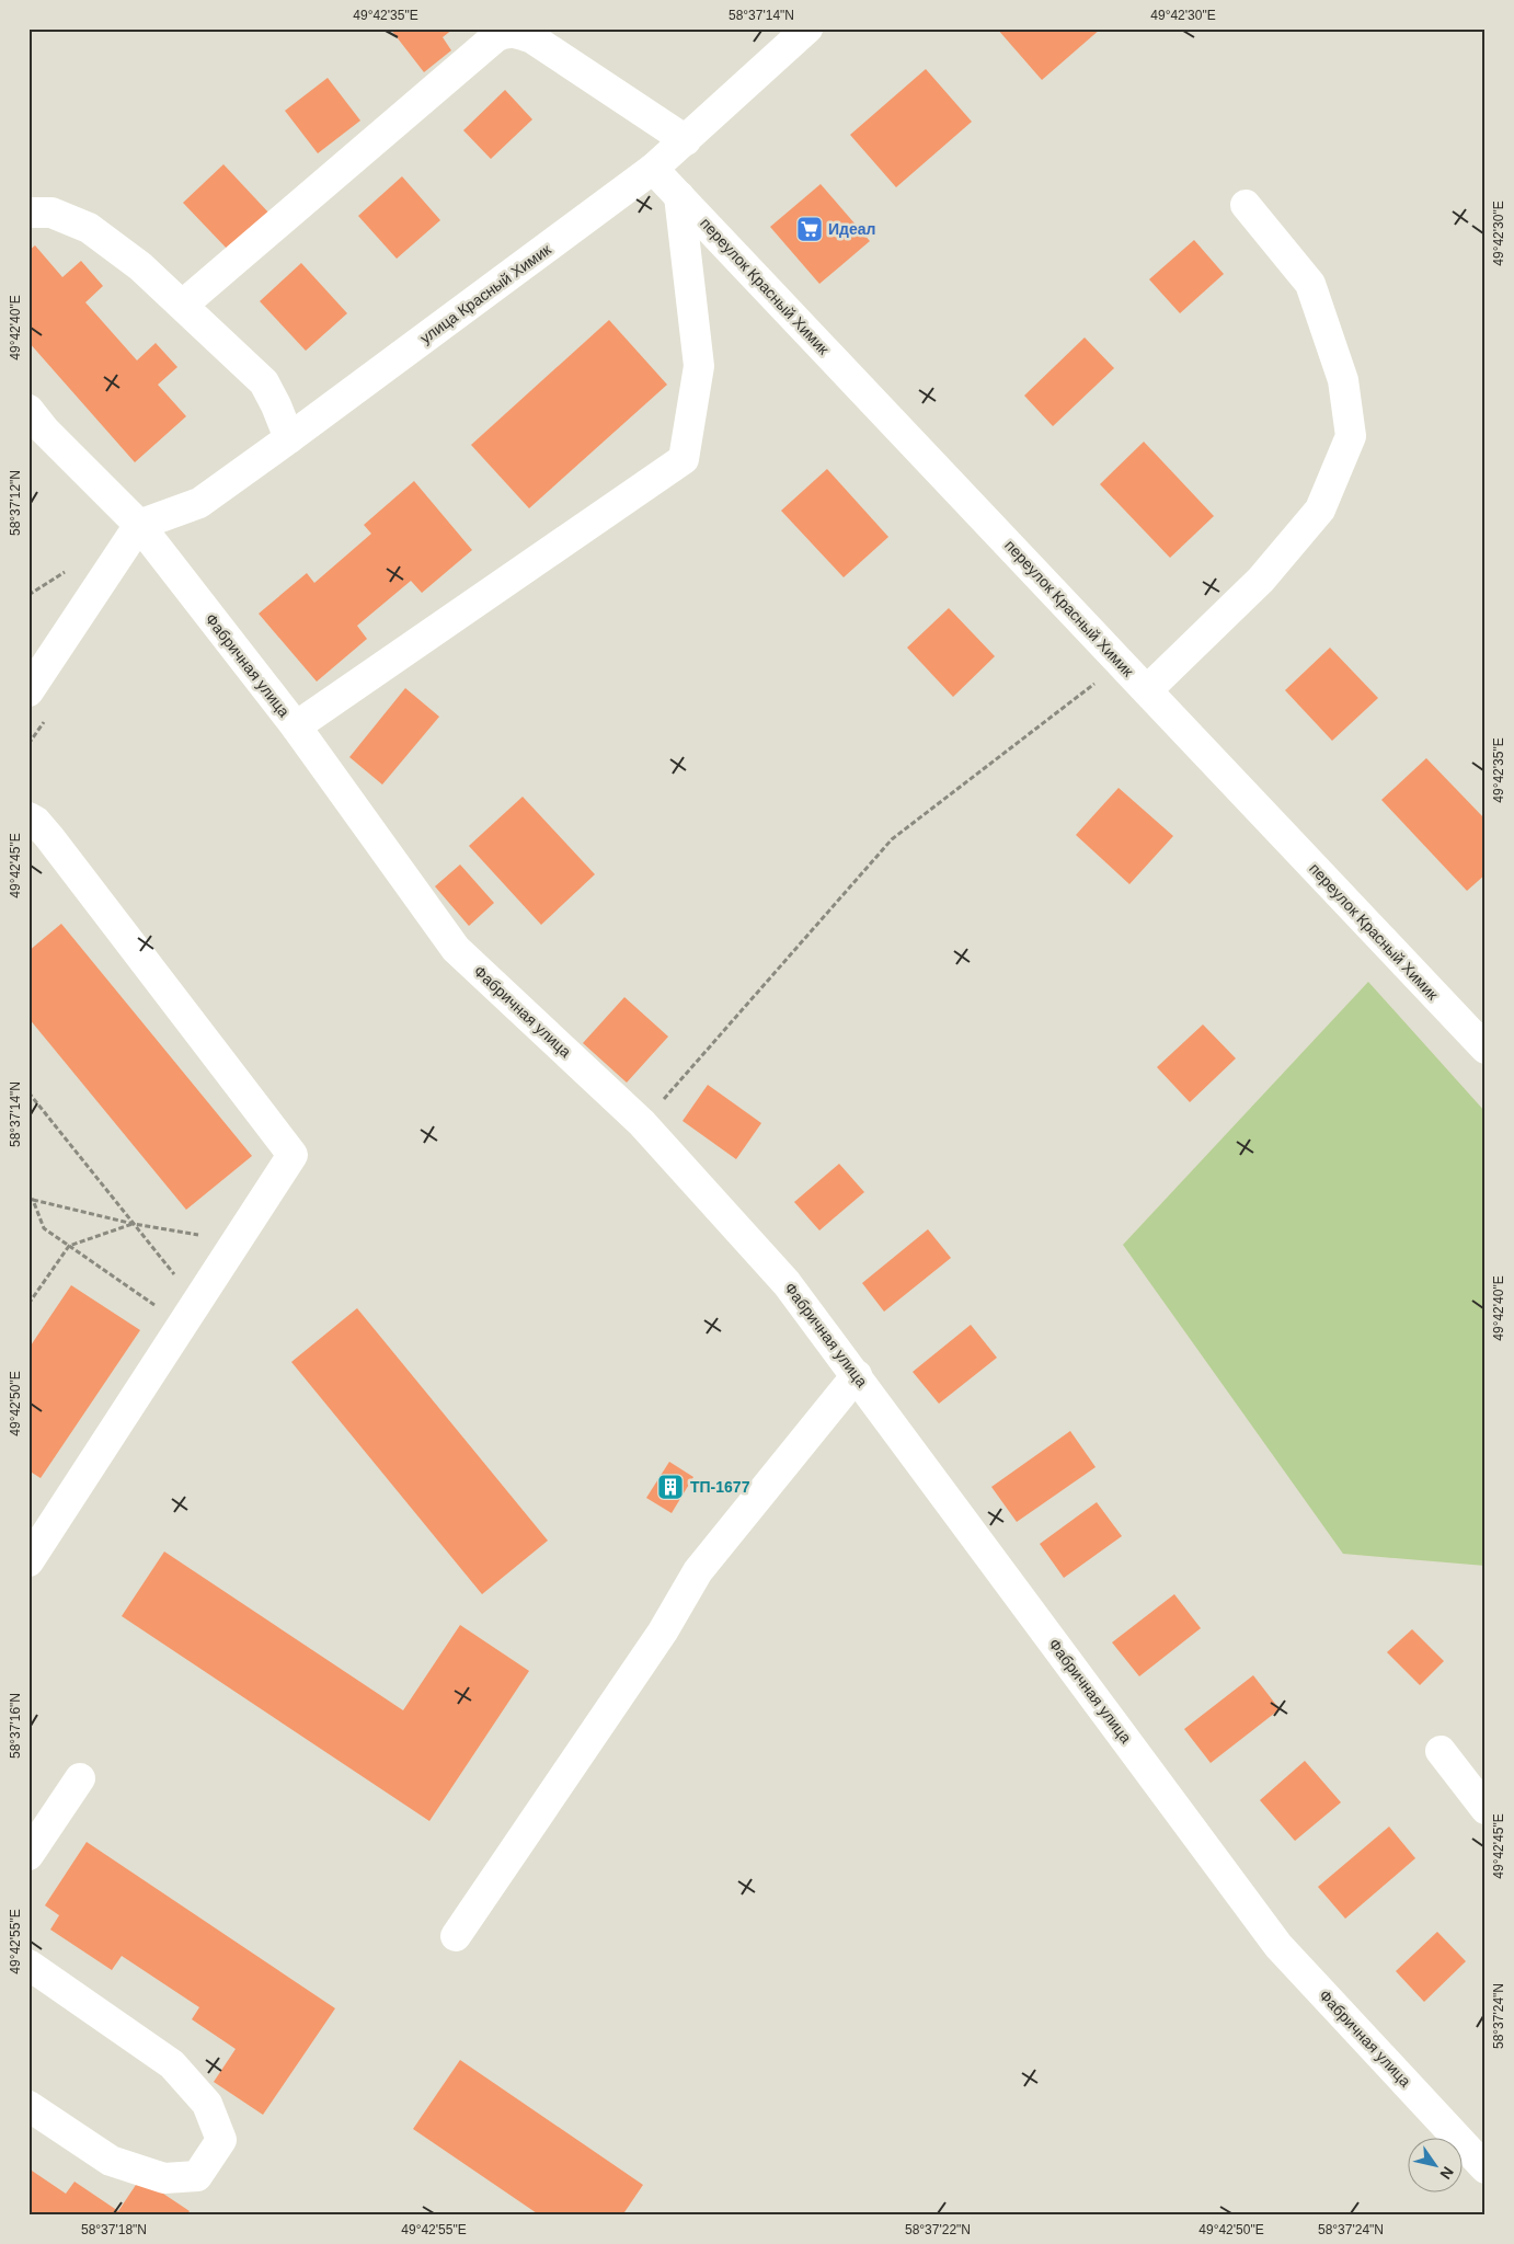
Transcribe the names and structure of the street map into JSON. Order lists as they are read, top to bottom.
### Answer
{
  "streets": {
    "street": ["переулок Красный Химик", "улица Красный Химик", "Фабричная улица"]
  },
  "crossings": [
    ["переулок Красный Химик", "улица Красный Химик"],
    ["улица Красный Химик", "Фабричная улица"]
  ],
  "places": {
    "supermarket": ["Идеал"],
    "building": ["ТП-1677"]
  },
  "north": "bottom right",
  "coordinates": [
    "49°42'35\"E",
    "58°37'14\"N",
    "49°42'30\"E",
    "49°42'40\"E",
    "58°37'12\"N",
    "49°42'45\"E",
    "49°42'50\"E",
    "58°37'16\"N",
    "49°42'55\"E",
    "58°37'24\"N",
    "58°37'18\"N",
    "58°37'22\"N"
  ]
}
